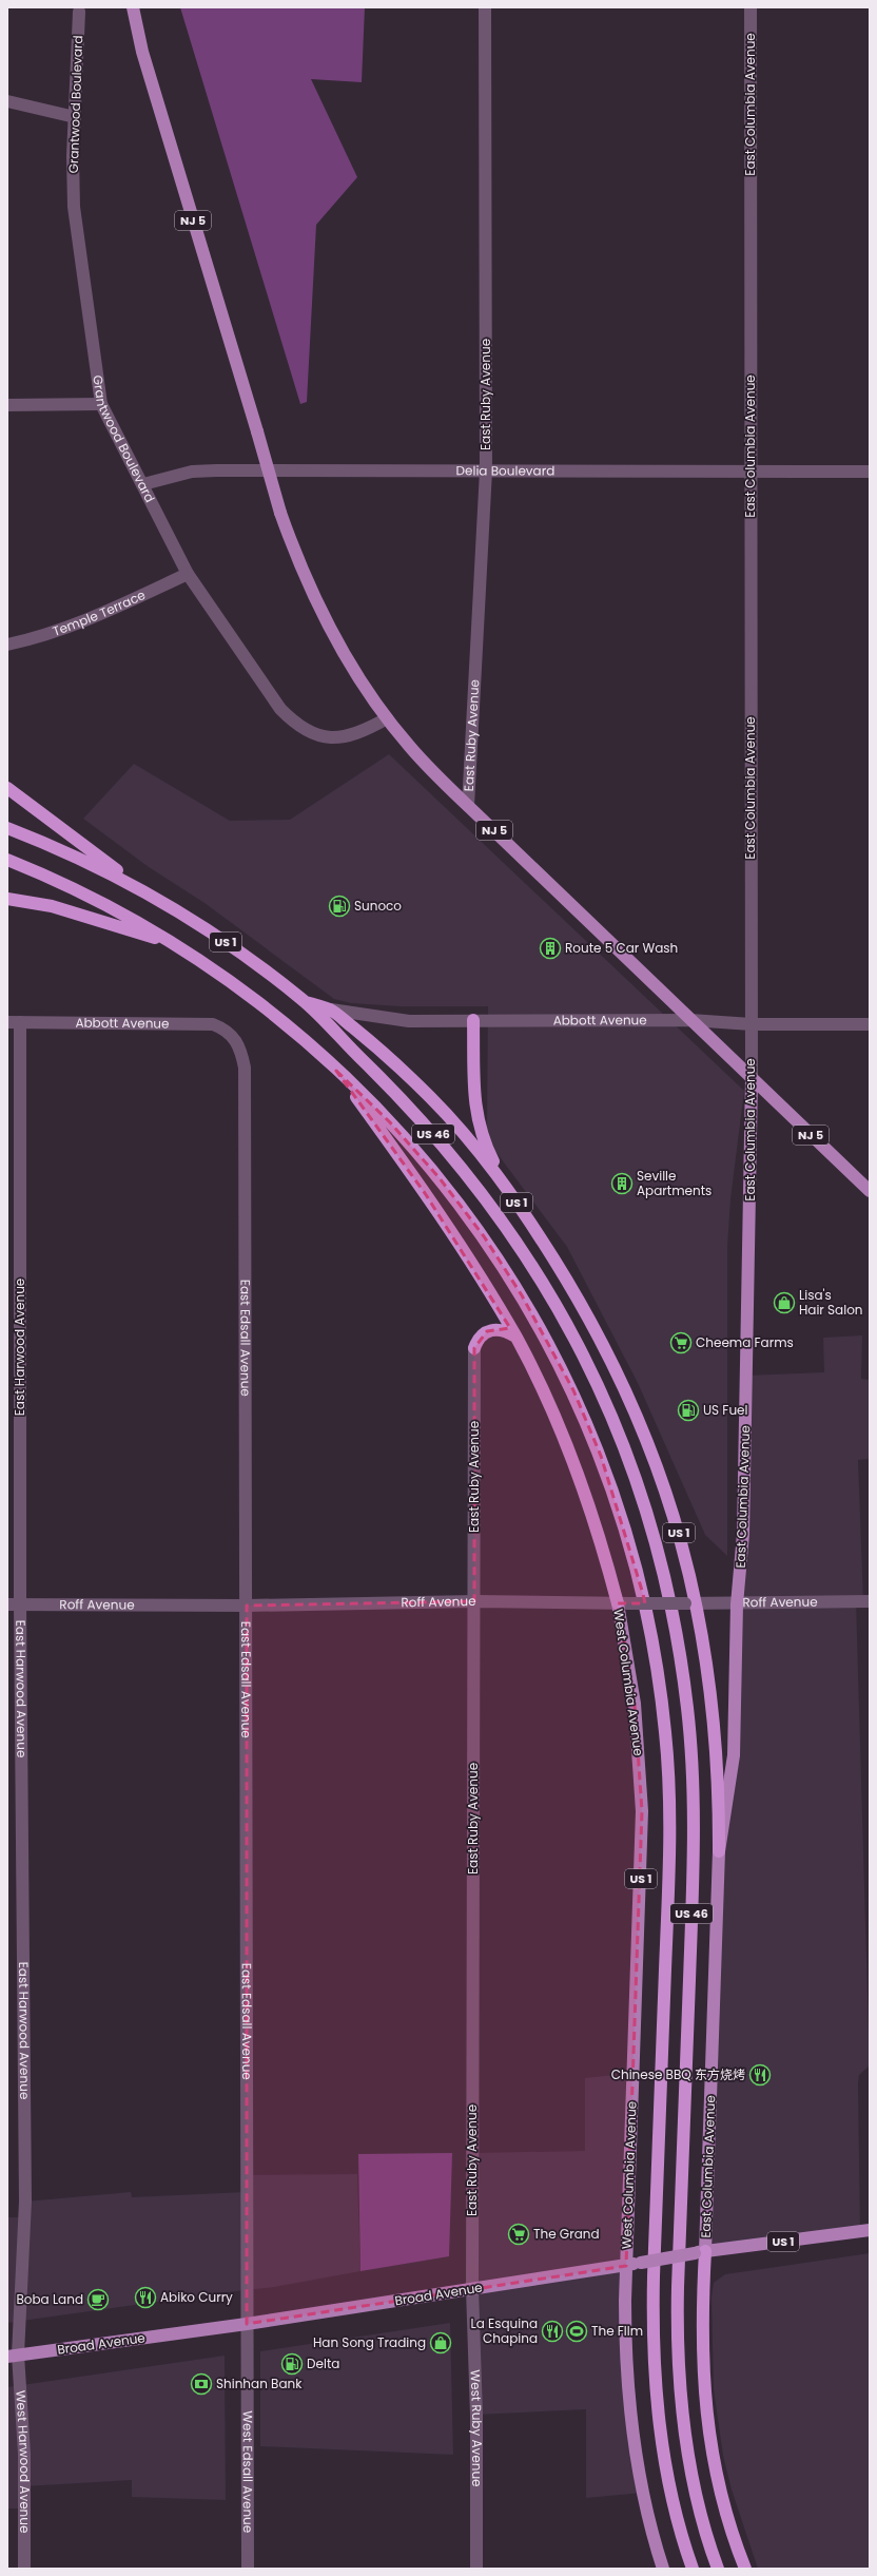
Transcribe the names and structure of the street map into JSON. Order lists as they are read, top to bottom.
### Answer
{
  "streets": {
    "highway": ["US 1", "US 46"],
    "main road": [
      "East Columbia Avenue",
      "NJ 5",
      "West Columbia Avenue",
      "Broad Avenue"
    ],
    "street": [
      "Grantwood Boulevard",
      "East Ruby Avenue",
      "Delia Boulevard",
      "Temple Terrace",
      "Abbott Avenue",
      "East Edsall Avenue",
      "East Harwood Avenue",
      "Roff Avenue",
      "West Ruby Avenue",
      "West Harwood Avenue",
      "West Edsall Avenue"
    ]
  },
  "crossings": [
    ["Grantwood Boulevard", "NJ 5"],
    ["Grantwood Boulevard", "Delia Boulevard"],
    ["Grantwood Boulevard", "Temple Terrace"],
    ["East Columbia Avenue", "NJ 5"],
    ["East Columbia Avenue", "Delia Boulevard"],
    ["East Columbia Avenue", "US 1"],
    ["East Columbia Avenue", "Abbott Avenue"],
    ["East Columbia Avenue", "Roff Avenue"],
    ["East Columbia Avenue", "Broad Avenue"],
    ["NJ 5", "East Ruby Avenue"],
    ["NJ 5", "Abbott Avenue"],
    ["East Ruby Avenue", "Delia Boulevard"],
    ["East Ruby Avenue", "Roff Avenue"],
    ["East Ruby Avenue", "Broad Avenue"],
    ["East Ruby Avenue", "West Ruby Avenue"],
    ["US 1", "Abbott Avenue"],
    ["US 1", "US 46"],
    ["US 1", "Roff Avenue"],
    ["US 1", "West Columbia Avenue"],
    ["Abbott Avenue", "East Edsall Avenue"],
    ["Abbott Avenue", "East Harwood Avenue"],
    ["East Edsall Avenue", "Roff Avenue"],
    ["East Edsall Avenue", "Broad Avenue"],
    ["East Edsall Avenue", "West Edsall Avenue"],
    ["East Harwood Avenue", "Roff Avenue"],
    ["East Harwood Avenue", "Broad Avenue"],
    ["East Harwood Avenue", "West Harwood Avenue"],
    ["Roff Avenue", "West Columbia Avenue"],
    ["West Columbia Avenue", "Broad Avenue"],
    ["Broad Avenue", "West Ruby Avenue"],
    ["Broad Avenue", "West Harwood Avenue"],
    ["Broad Avenue", "West Edsall Avenue"]
  ],
  "places": {
    "fuel station": ["Sunoco", "US Fuel", "Delta"],
    "building": ["Route 5 Car Wash", "Seville Apartments"],
    "shop": ["Lisa's Hair Salon", "Han Song Trading"],
    "supermarket": ["Cheema Farms", "The Grand"],
    "restaurant": ["Chinese BBQ 东方烧烤", "Abiko Curry", "La Esquina Chapina"],
    "cafe": ["Boba Land"],
    "sports": ["The FIlm"],
    "bank": ["Shinhan Bank"]
  }
}
